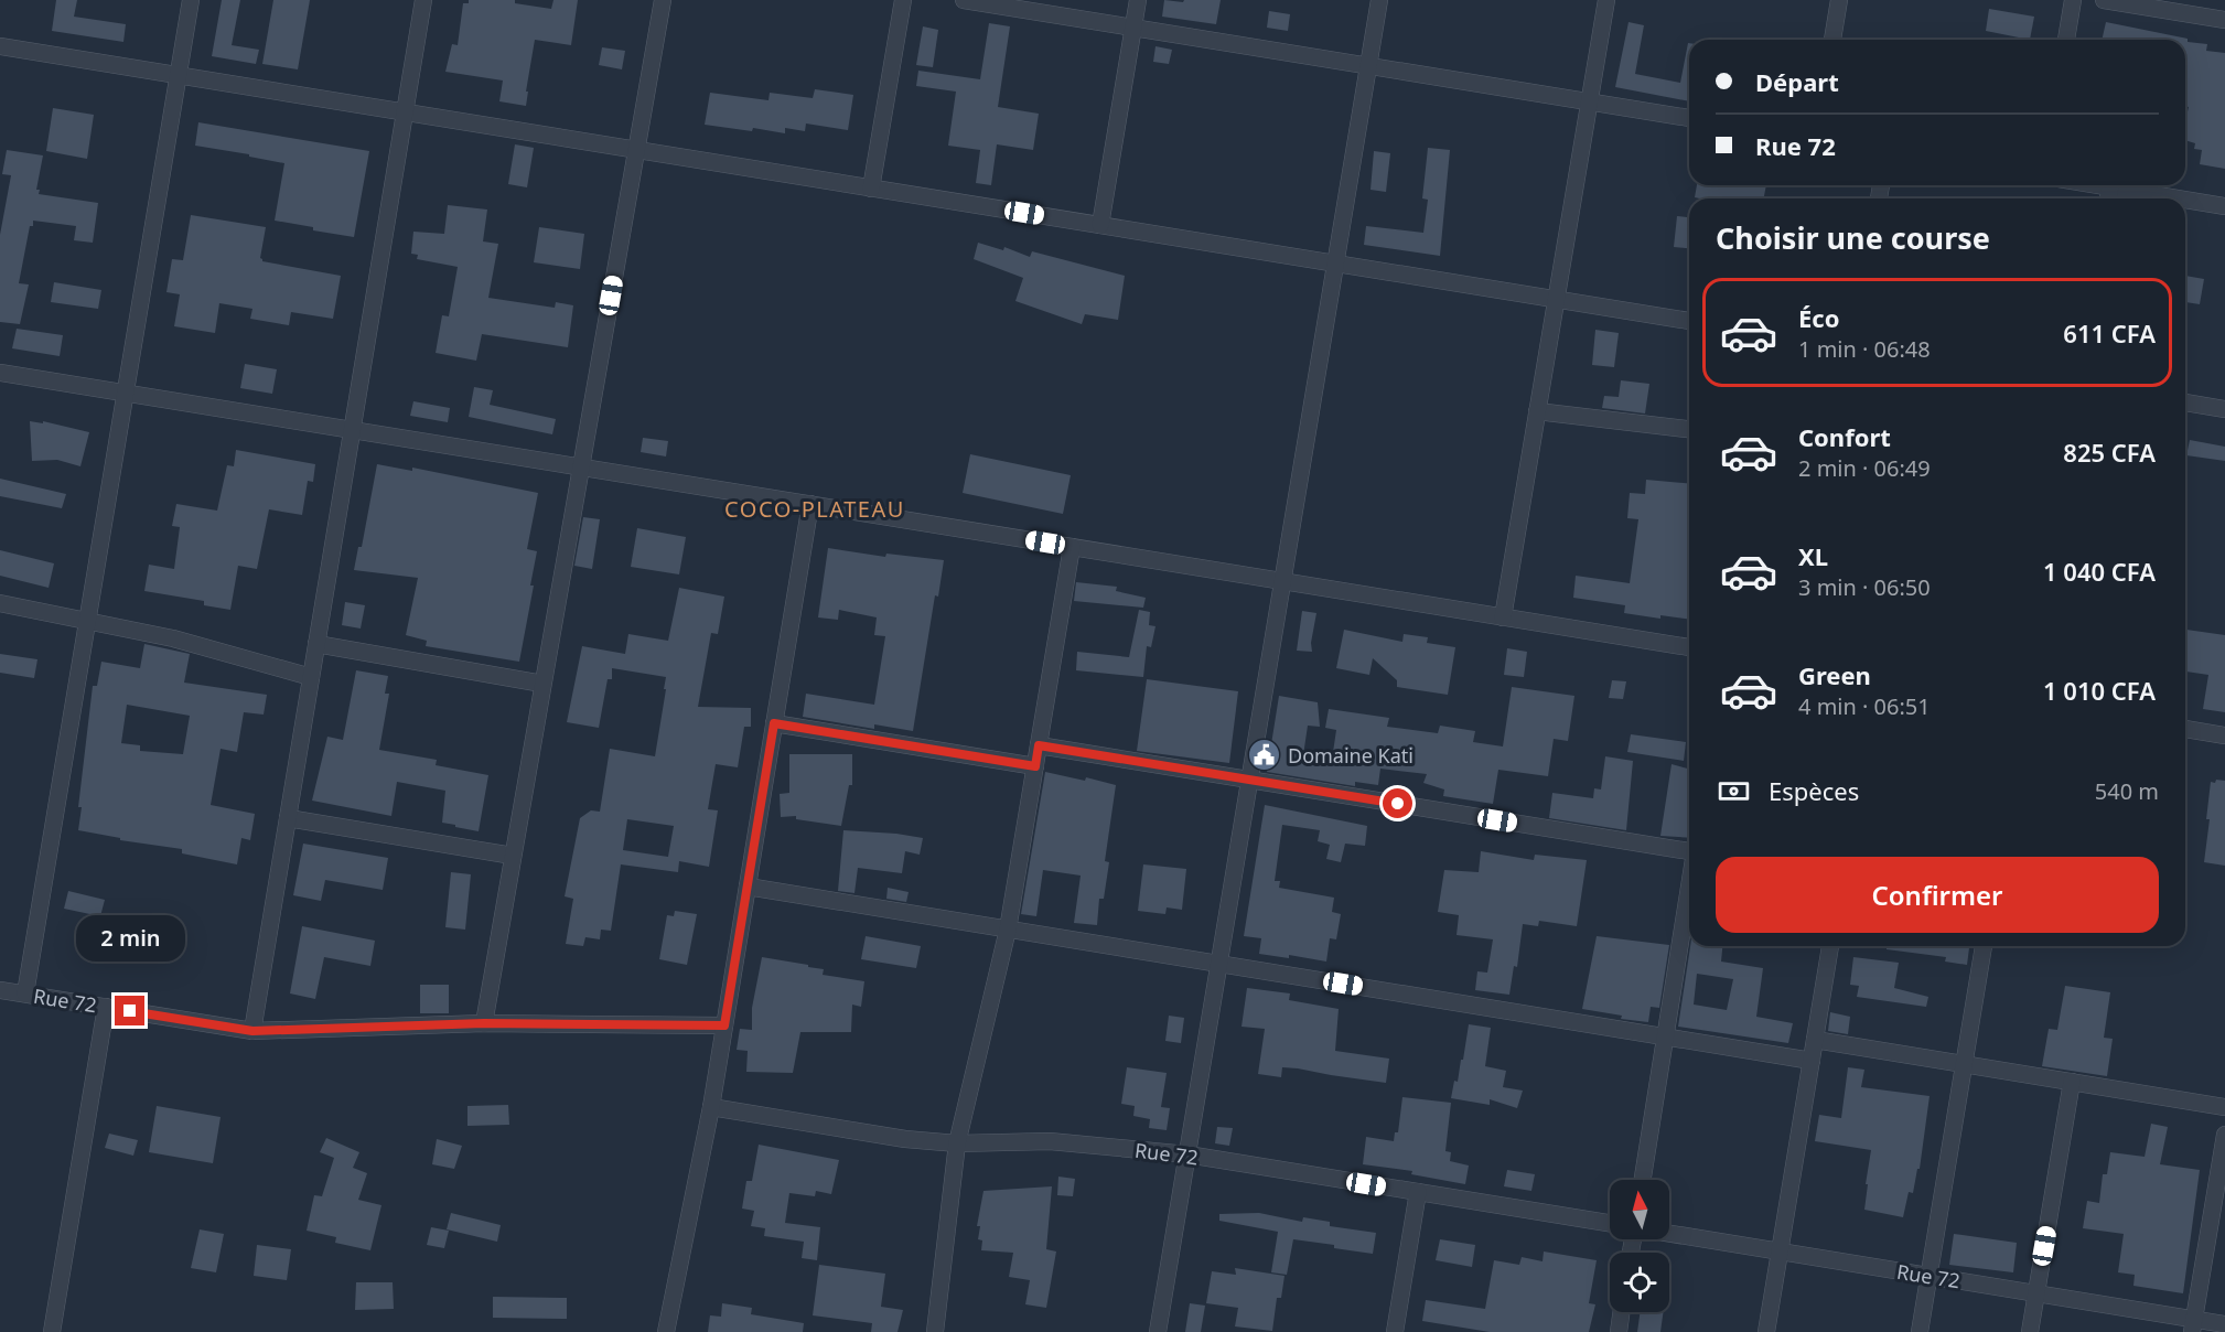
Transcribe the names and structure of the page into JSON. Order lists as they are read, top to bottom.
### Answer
{
  "streets": {
    "street": ["Rue 72"]
  },
  "districts": ["COCO-PLATEAU"],
  "places": {
    "public building": ["Domaine Kati"]
  },
  "north": "top",
  "page": {
    "banner": ["Départ", "Rue 72"],
    "heading": "Choisir une course",
    "list": [
      {
        "name": "Éco",
        "note": "1 min · 06:48",
        "value": "611 CFA"
      },
      {
        "name": "Confort",
        "note": "2 min · 06:49",
        "value": "825 CFA"
      },
      {
        "name": "XL",
        "note": "3 min · 06:50",
        "value": "1 040 CFA"
      },
      {
        "name": "Green",
        "note": "4 min · 06:51",
        "value": "1 010 CFA"
      }
    ],
    "pay": ["Espèces", "540 m"],
    "buttons": "Confirmer",
    "bubble": "2 min"
  }
}
